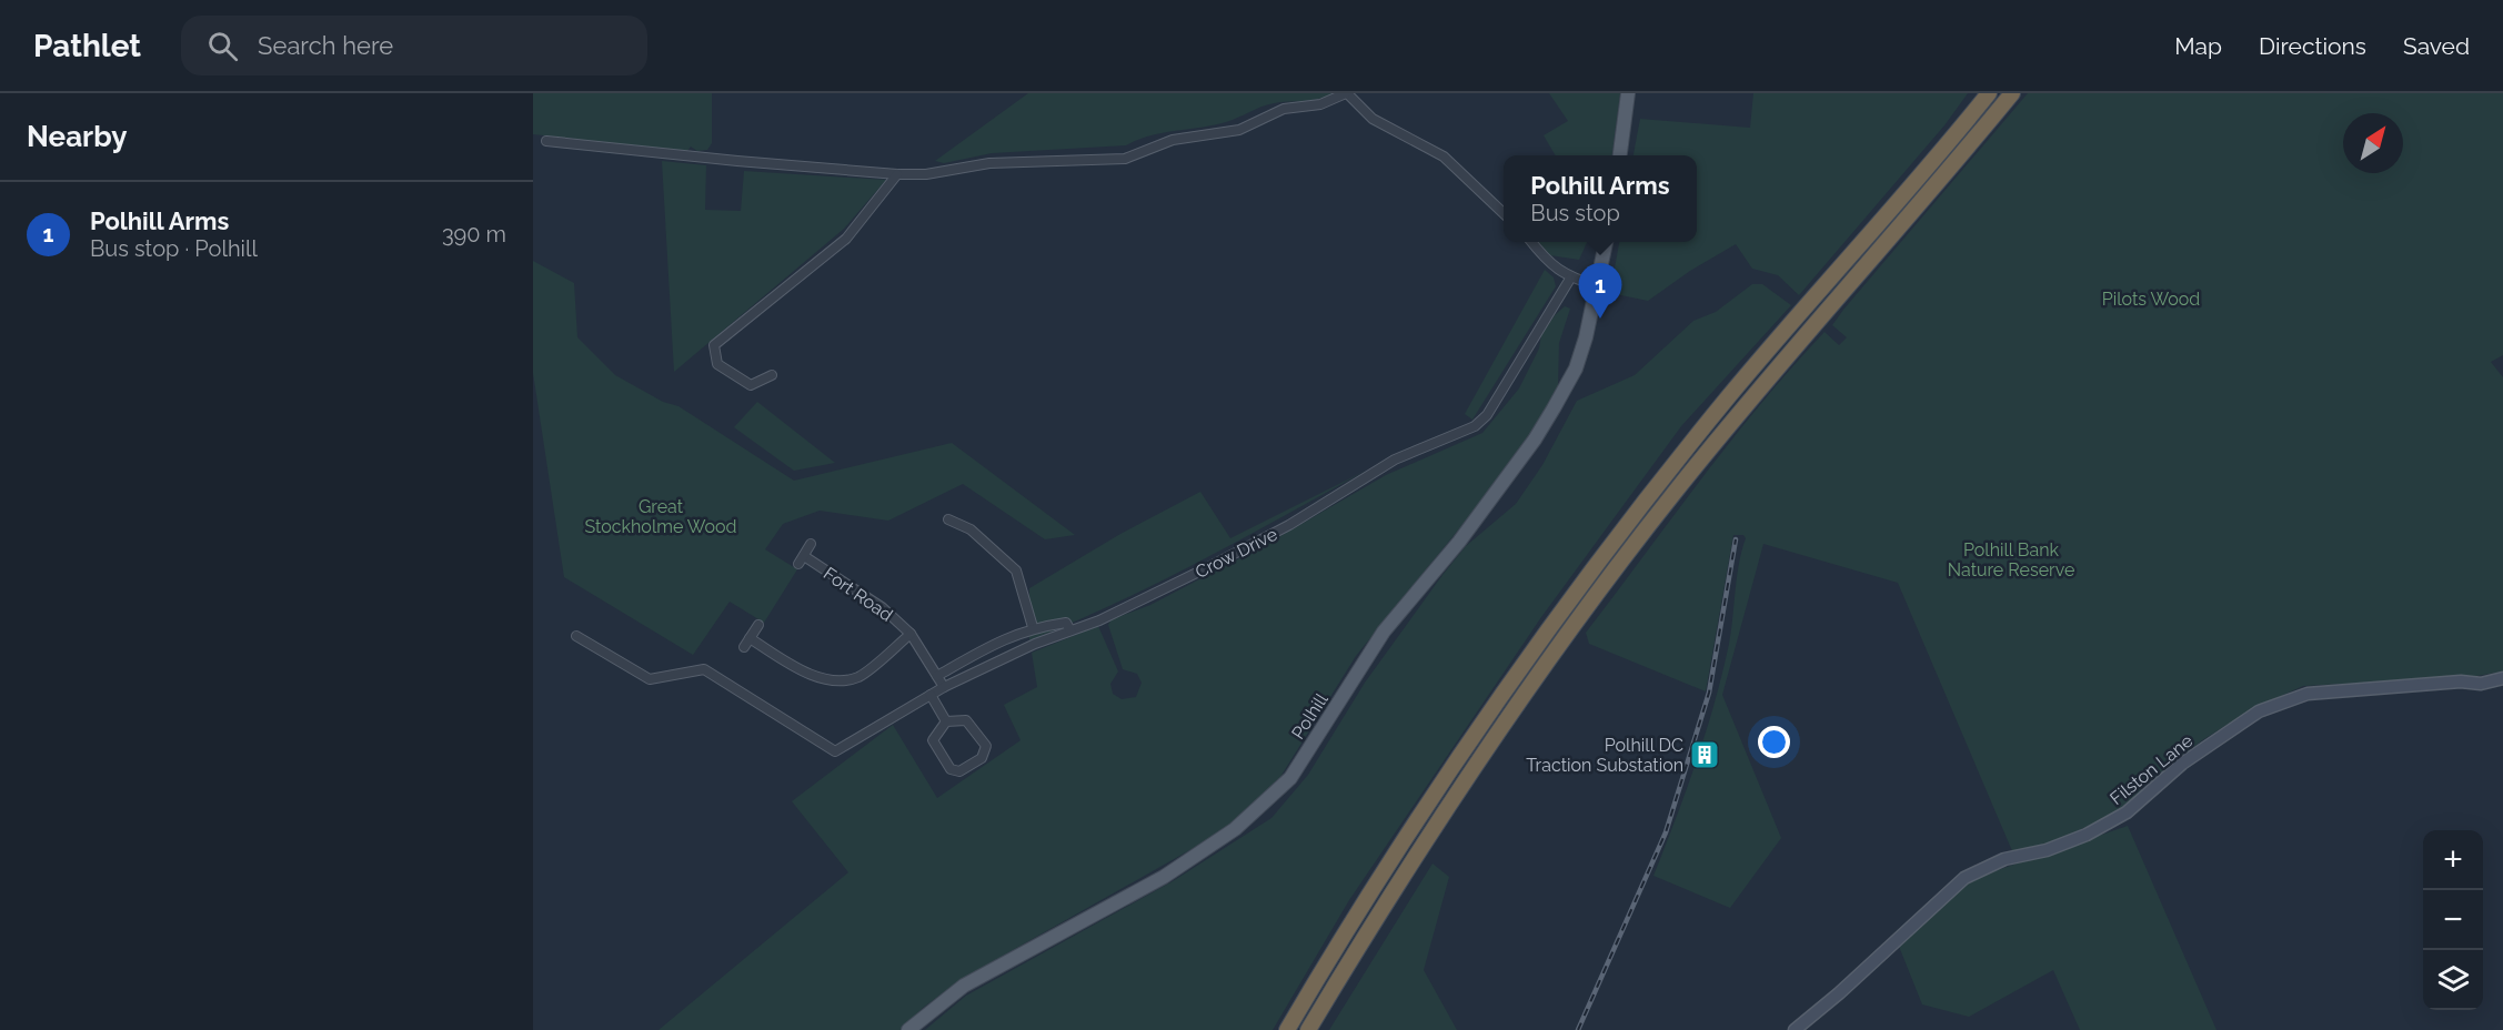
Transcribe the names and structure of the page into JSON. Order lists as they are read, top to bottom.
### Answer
{
  "streets": {
    "main road": ["Polhill"],
    "street": ["Crow Drive", "Fort Road", "Filston Lane"]
  },
  "crossings": [
    ["Crow Drive", "Fort Road"]
  ],
  "parks": ["Pilots Wood", "Great Stockholme Wood", "Polhill Bank Nature Reserve"],
  "places": {
    "building": ["Polhill DC Traction Substation"]
  },
  "north": "top right",
  "page": {
    "header": "Pathlet",
    "search": "Search here",
    "nav": ["Map", "Directions", "Saved"],
    "heading": "Nearby",
    "popup": ["Polhill Arms", "Bus stop"],
    "list": [
      {
        "mark": "1",
        "name": "Polhill Arms",
        "note": "Bus stop · Polhill",
        "value": "390 m"
      }
    ],
    "pins": "1",
    "map_buttons": ["+", "−"]
  }
}
